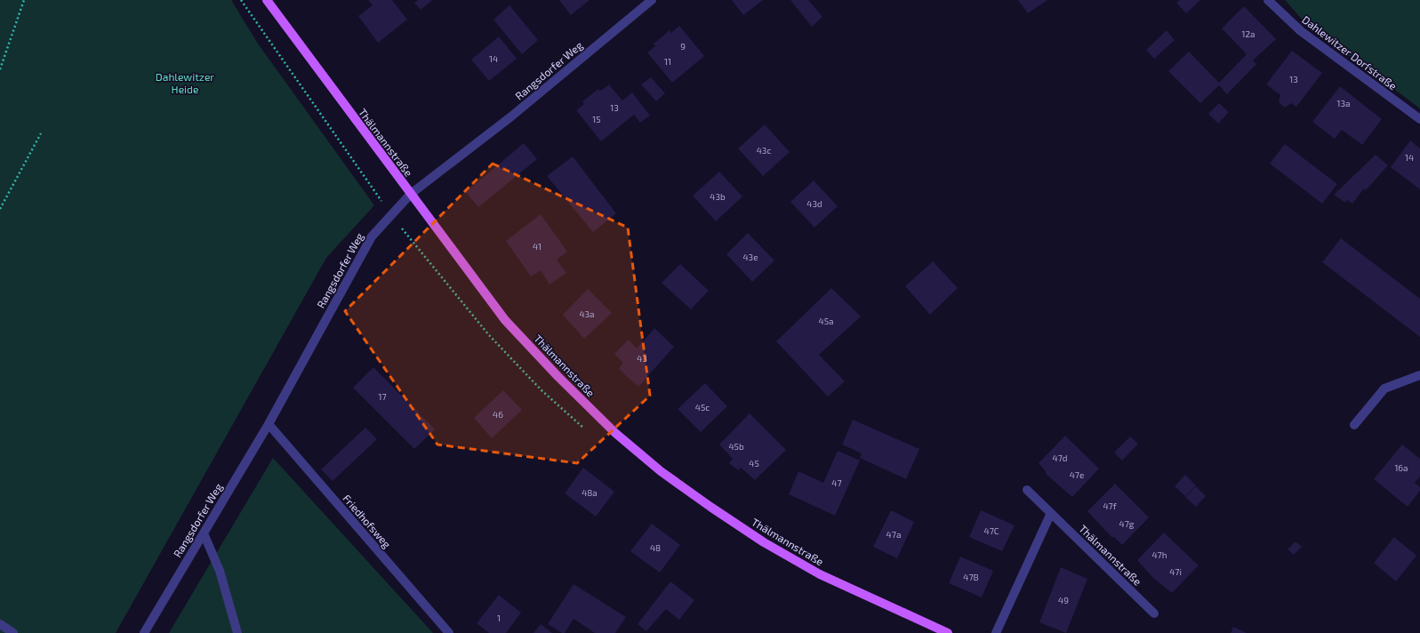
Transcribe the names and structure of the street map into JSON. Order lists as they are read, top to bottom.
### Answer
{
  "streets": {
    "main road": ["Thälmannstraße"],
    "street": ["Dahlewitzer Dorfstraße", "Rangsdorfer Weg", "Friedhofsweg"]
  },
  "crossings": [
    ["Rangsdorfer Weg", "Thälmannstraße"],
    ["Rangsdorfer Weg", "Friedhofsweg"]
  ],
  "parks": ["Dahlewitzer Heide"],
  "house_numbers": [
    "12a",
    "9",
    "14",
    "11",
    "13",
    "13a",
    "13",
    "15",
    "43c",
    "14",
    "43b",
    "43d",
    "41",
    "43e",
    "43a",
    "45a",
    "43",
    "17",
    "45c",
    "46",
    "45b",
    "47d",
    "45",
    "16a",
    "47e",
    "47",
    "48a",
    "47f",
    "47g",
    "47C",
    "47a",
    "48",
    "47h",
    "47i",
    "47B",
    "49",
    "1"
  ]
}
